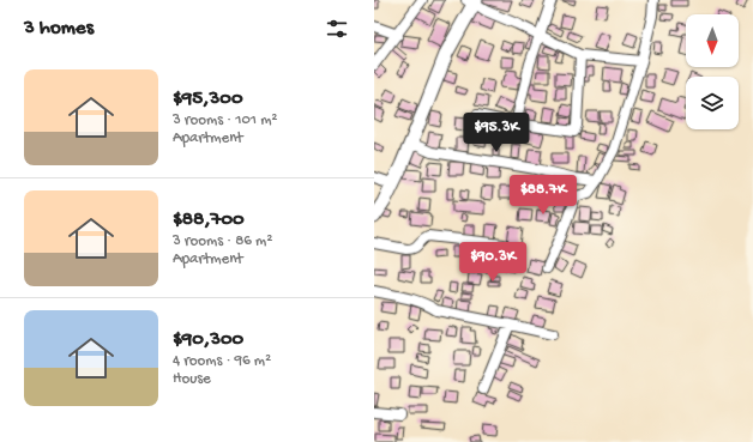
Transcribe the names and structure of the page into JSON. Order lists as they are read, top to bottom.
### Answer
{
  "north": "bottom",
  "page": {
    "heading": "3 homes",
    "list": [
      {
        "name": "$95,300",
        "note": "3 rooms · 101 m² · Apartment"
      },
      {
        "name": "$88,700",
        "note": "3 rooms · 86 m² · Apartment"
      },
      {
        "name": "$90,300",
        "note": "4 rooms · 96 m² · House"
      }
    ],
    "price": ["$95.3K", "$88.7K", "$90.3K"]
  }
}
